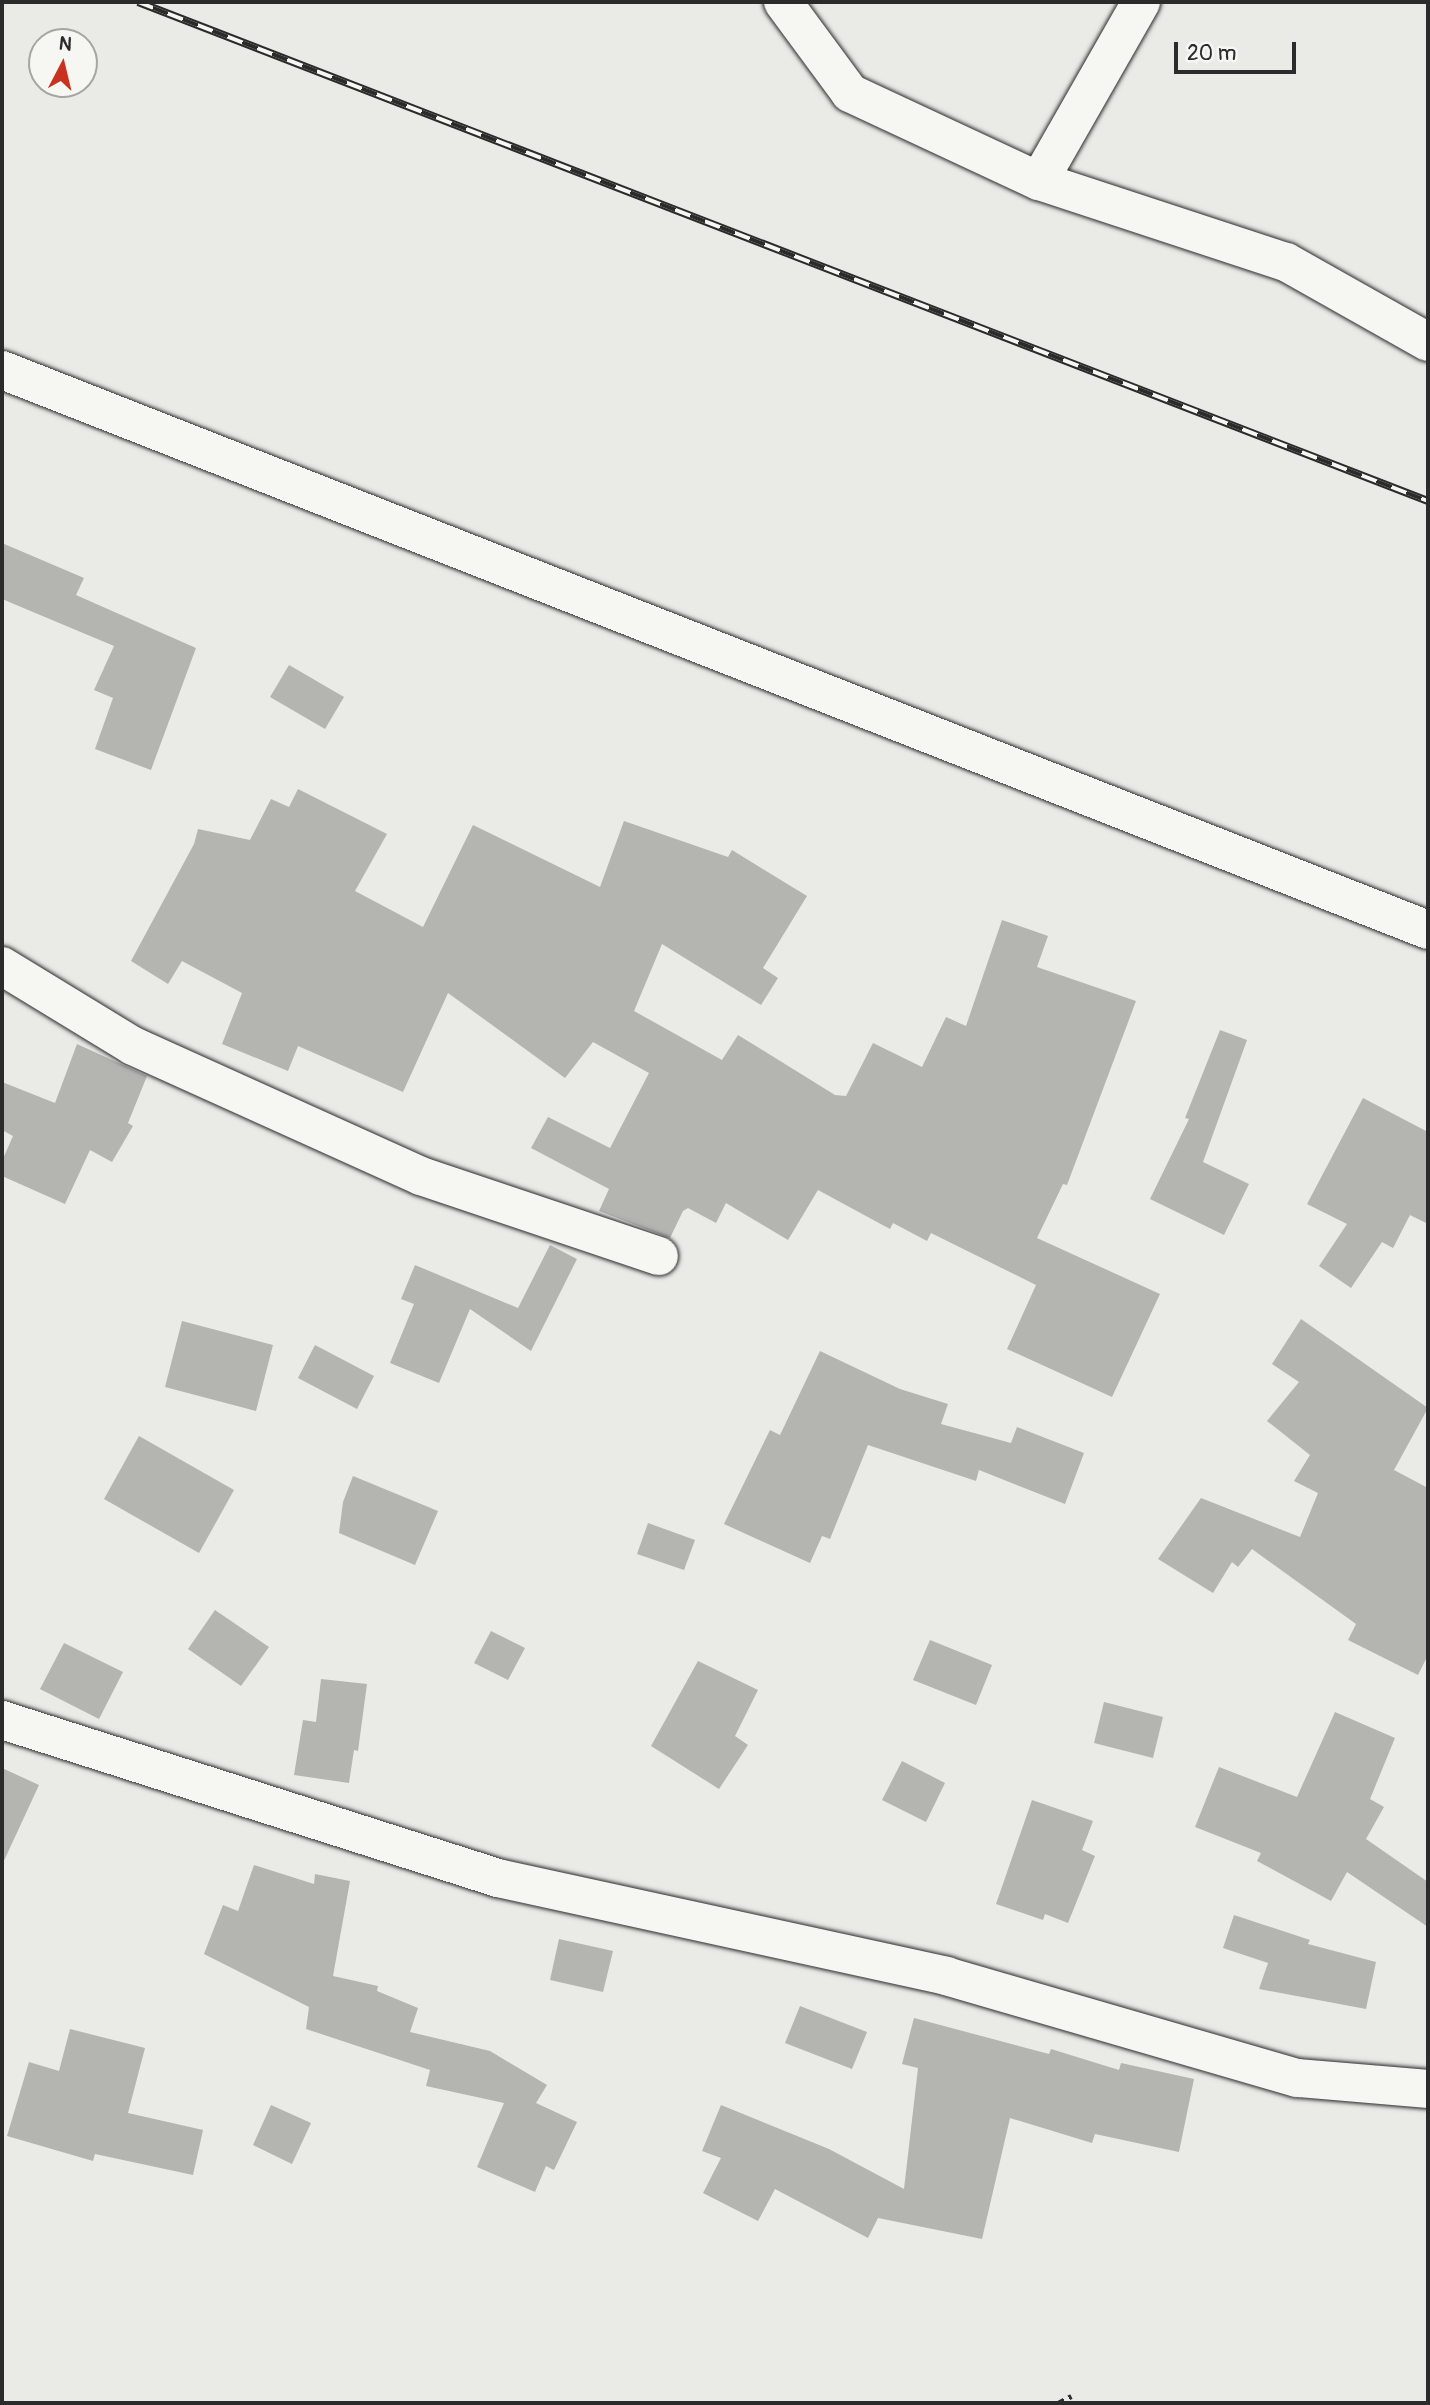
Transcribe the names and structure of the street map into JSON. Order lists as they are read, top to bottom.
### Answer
{
  "scale_bar": "20 m",
  "north": "top"
}
